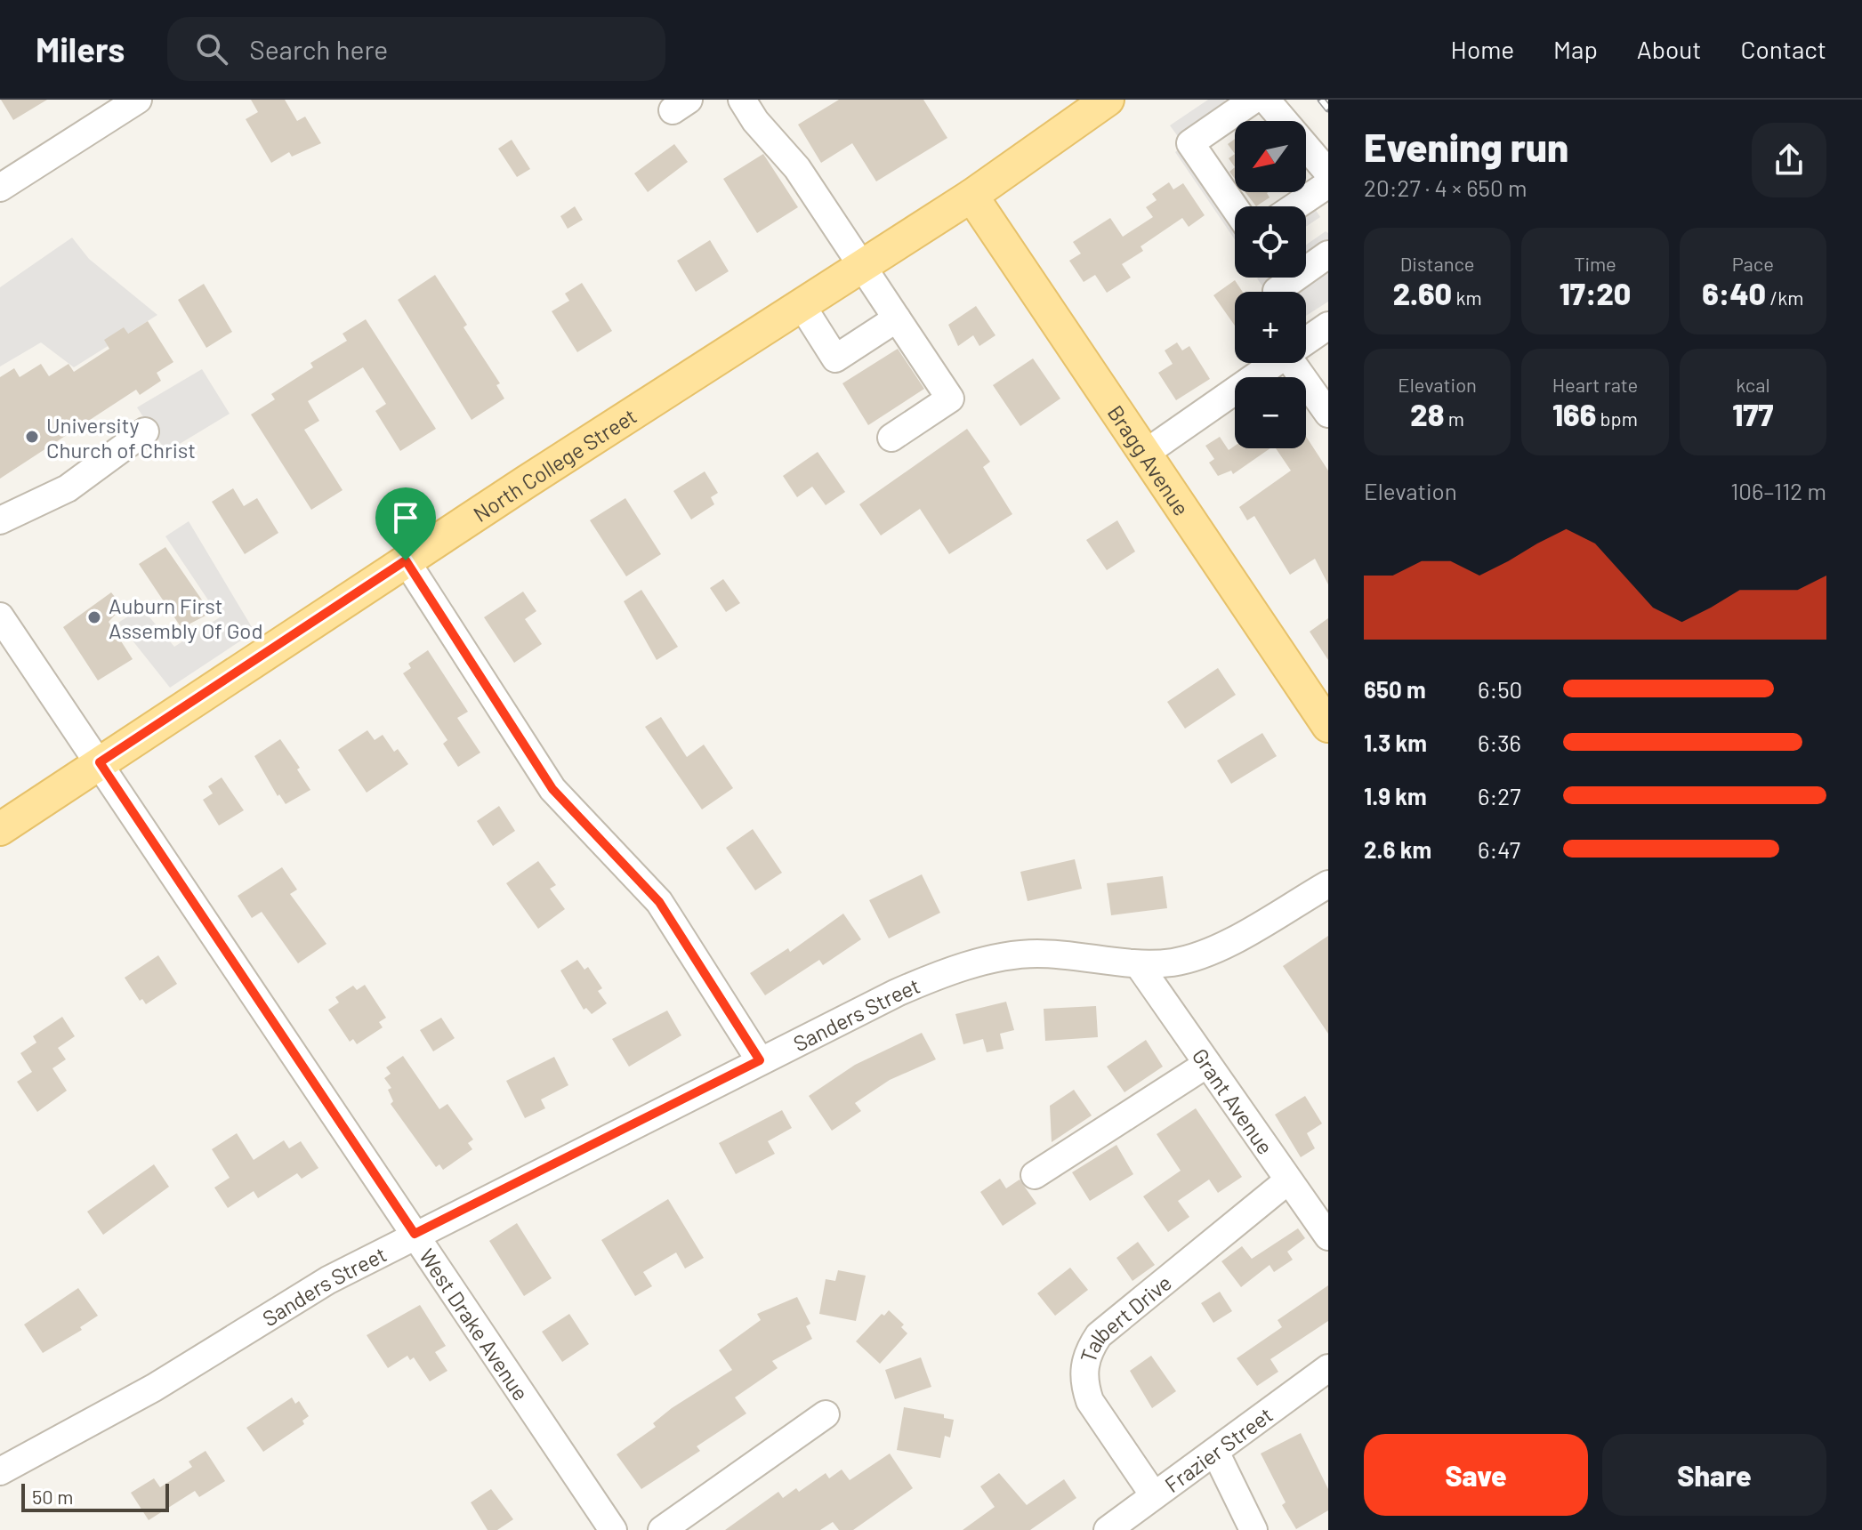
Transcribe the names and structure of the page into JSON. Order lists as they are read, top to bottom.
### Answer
{
  "streets": {
    "main road": ["Bragg Avenue", "North College Street"],
    "street": [
      "Sanders Street",
      "Grant Avenue",
      "Talbert Drive",
      "West Drake Avenue",
      "Frazier Street"
    ]
  },
  "crossings": [
    ["Bragg Avenue", "North College Street"],
    ["North College Street", "West Drake Avenue"],
    ["Sanders Street", "Grant Avenue"],
    ["Sanders Street", "West Drake Avenue"],
    ["Grant Avenue", "Talbert Drive"],
    ["Talbert Drive", "Frazier Street"]
  ],
  "places": ["University Church of Christ", "Auburn First Assembly Of God"],
  "scale_bar": "50 m",
  "north": "bottom left",
  "page": {
    "header": "Milers",
    "search": "Search here",
    "nav": [
      "Home",
      "Map",
      "About",
      "Contact"
    ],
    "heading": ["Evening run", "20:27 · 4 × 650 m"],
    "map_buttons": ["+", "−"],
    "stats": [
      ["Distance", "2.60 km"],
      ["Time", "17:20"],
      ["Pace", "6:40 /km"],
      ["Elevation", "28 m"],
      ["Heart rate", "166 bpm"],
      ["kcal", "177"]
    ],
    "chart": ["Elevation", "106–112 m"],
    "list": [
      {
        "name": "650 m",
        "note": "6:50"
      },
      {
        "name": "1.3 km",
        "note": "6:36"
      },
      {
        "name": "1.9 km",
        "note": "6:27"
      },
      {
        "name": "2.6 km",
        "note": "6:47"
      }
    ],
    "buttons": ["Save", "Share"],
    "scale": "50 m"
  }
}
